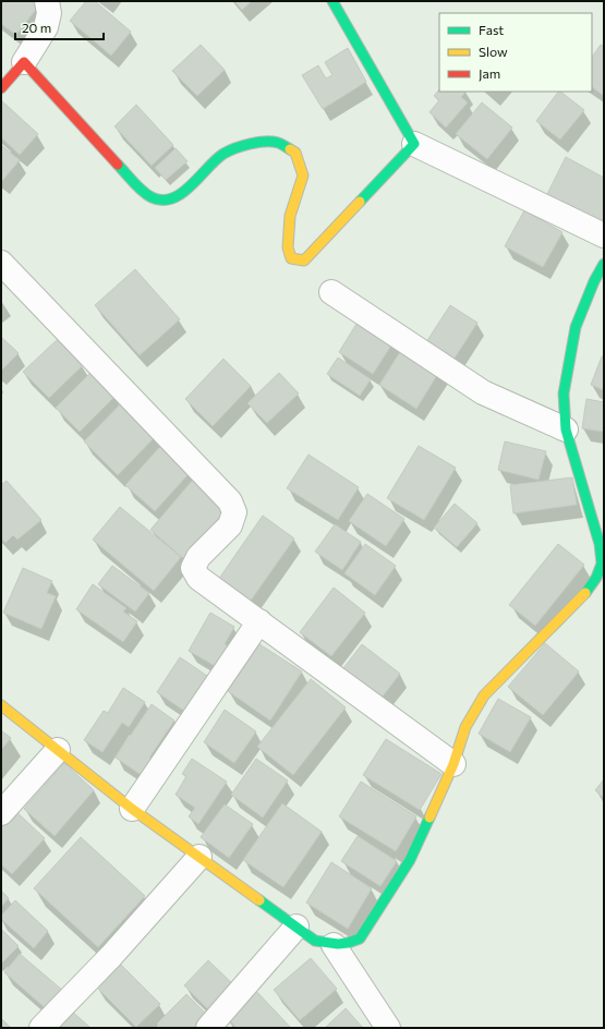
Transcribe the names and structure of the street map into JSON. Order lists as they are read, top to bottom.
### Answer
{
  "legend": ["Fast", "Slow", "Jam"],
  "scale_bar": "20 m"
}
